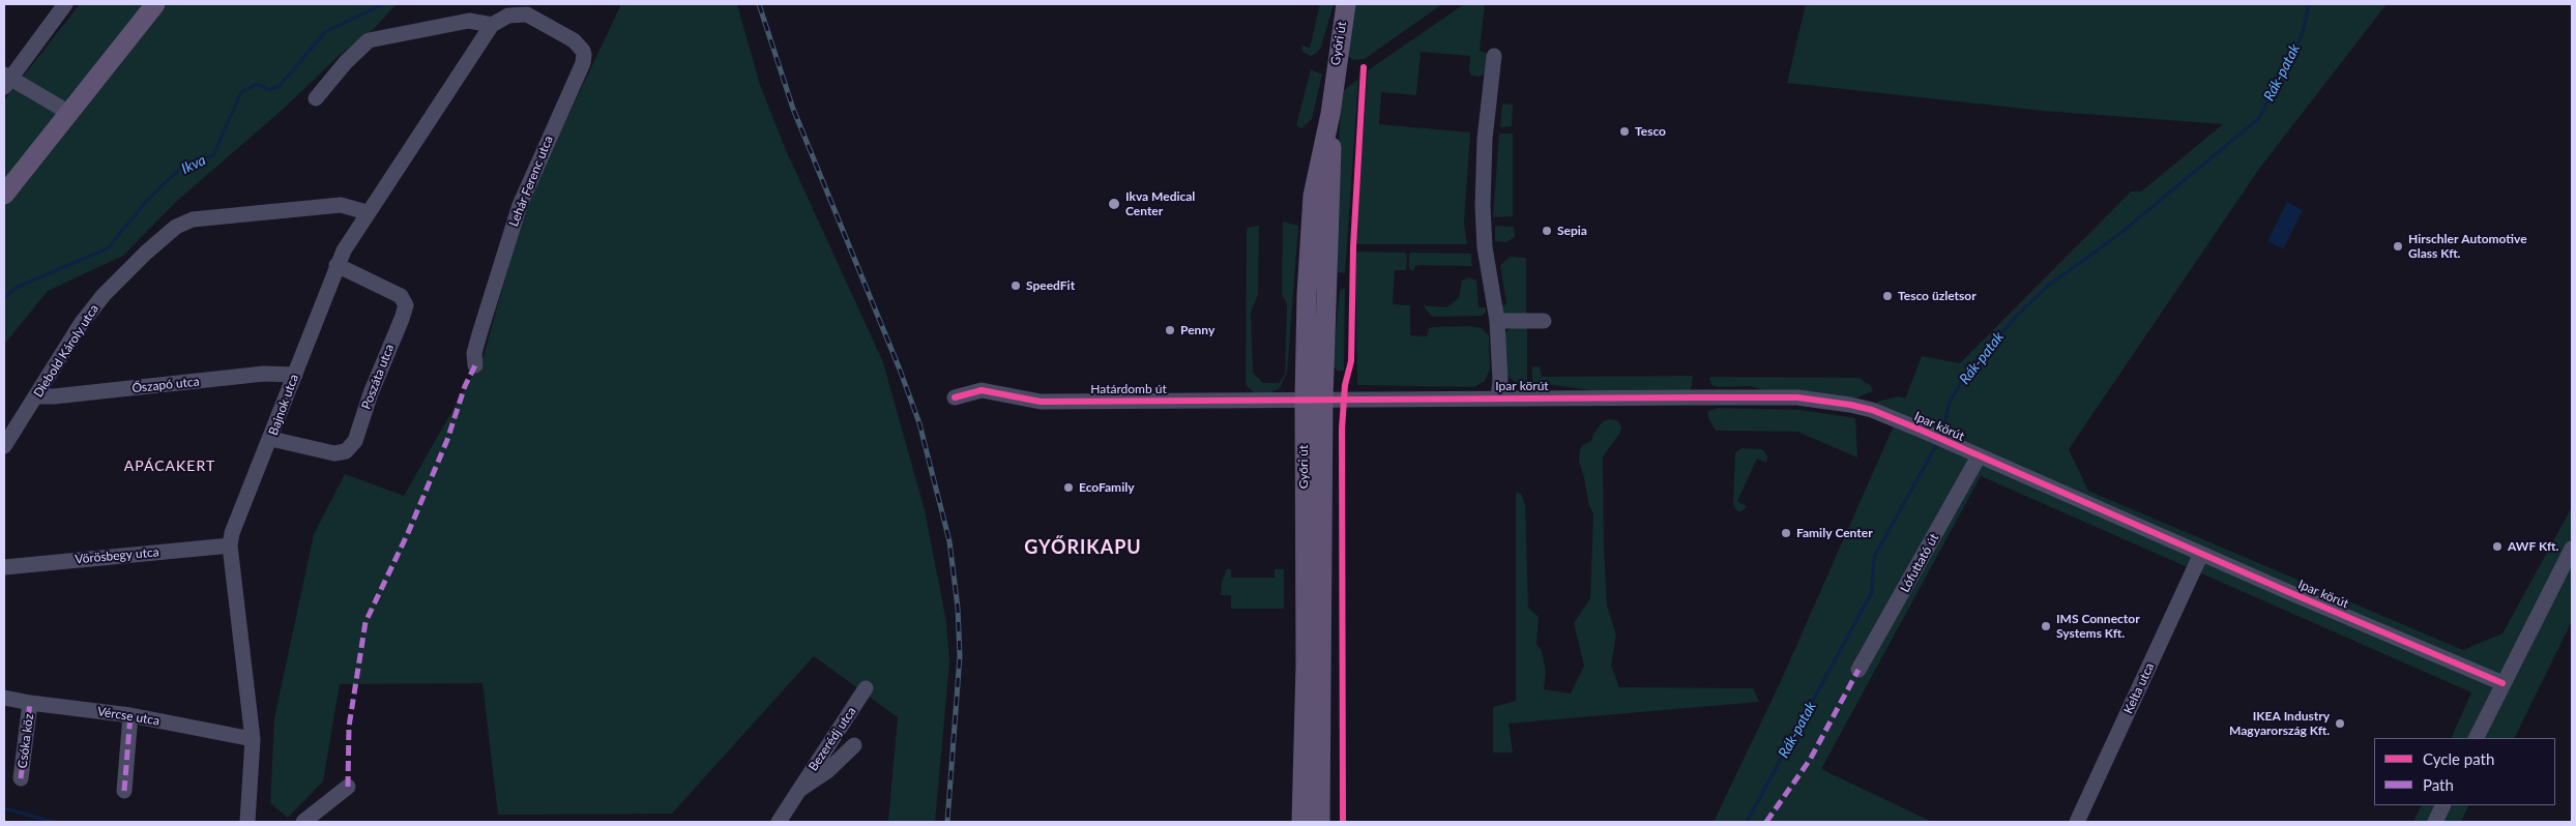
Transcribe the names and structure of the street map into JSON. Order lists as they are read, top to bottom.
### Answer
{
  "streets": {
    "main road": ["Győri út"],
    "street": [
      "Lehár Ferenc utca",
      "Diebold Károly utca",
      "Poszáta utca",
      "Őszapó utca",
      "Ipar körút",
      "Határdomb út",
      "Bajnok utca",
      "Vörösbegy utca",
      "Lófuttató út",
      "Kelta utca",
      "Vércse utca",
      "Bezerédj utca",
      "Csóka köz"
    ]
  },
  "crossings": [
    ["Győri út", "Ipar körút"],
    ["Győri út", "Határdomb út"],
    ["Lehár Ferenc utca", "Bajnok utca"],
    ["Diebold Károly utca", "Őszapó utca"],
    ["Diebold Károly utca", "Bajnok utca"],
    ["Poszáta utca", "Bajnok utca"],
    ["Őszapó utca", "Bajnok utca"],
    ["Ipar körút", "Határdomb út"],
    ["Ipar körút", "Lófuttató út"],
    ["Ipar körút", "Kelta utca"],
    ["Bajnok utca", "Vörösbegy utca"],
    ["Bajnok utca", "Vércse utca"],
    ["Vércse utca", "Csóka köz"]
  ],
  "districts": ["APÁCAKERT", "GYŐRIKAPU"],
  "water": ["Rák-patak", "Ikva"],
  "places": [
    "Tesco",
    "Ikva Medical Center",
    "Sepia",
    "Hirschler Automotive Glass Kft.",
    "SpeedFit",
    "Tesco üzletsor",
    "Penny",
    "EcoFamily",
    "Family Center",
    "AWF Kft.",
    "IMS Connector Systems Kft.",
    "IKEA Industry Magyarország Kft."
  ],
  "legend": ["Cycle path", "Path"]
}
